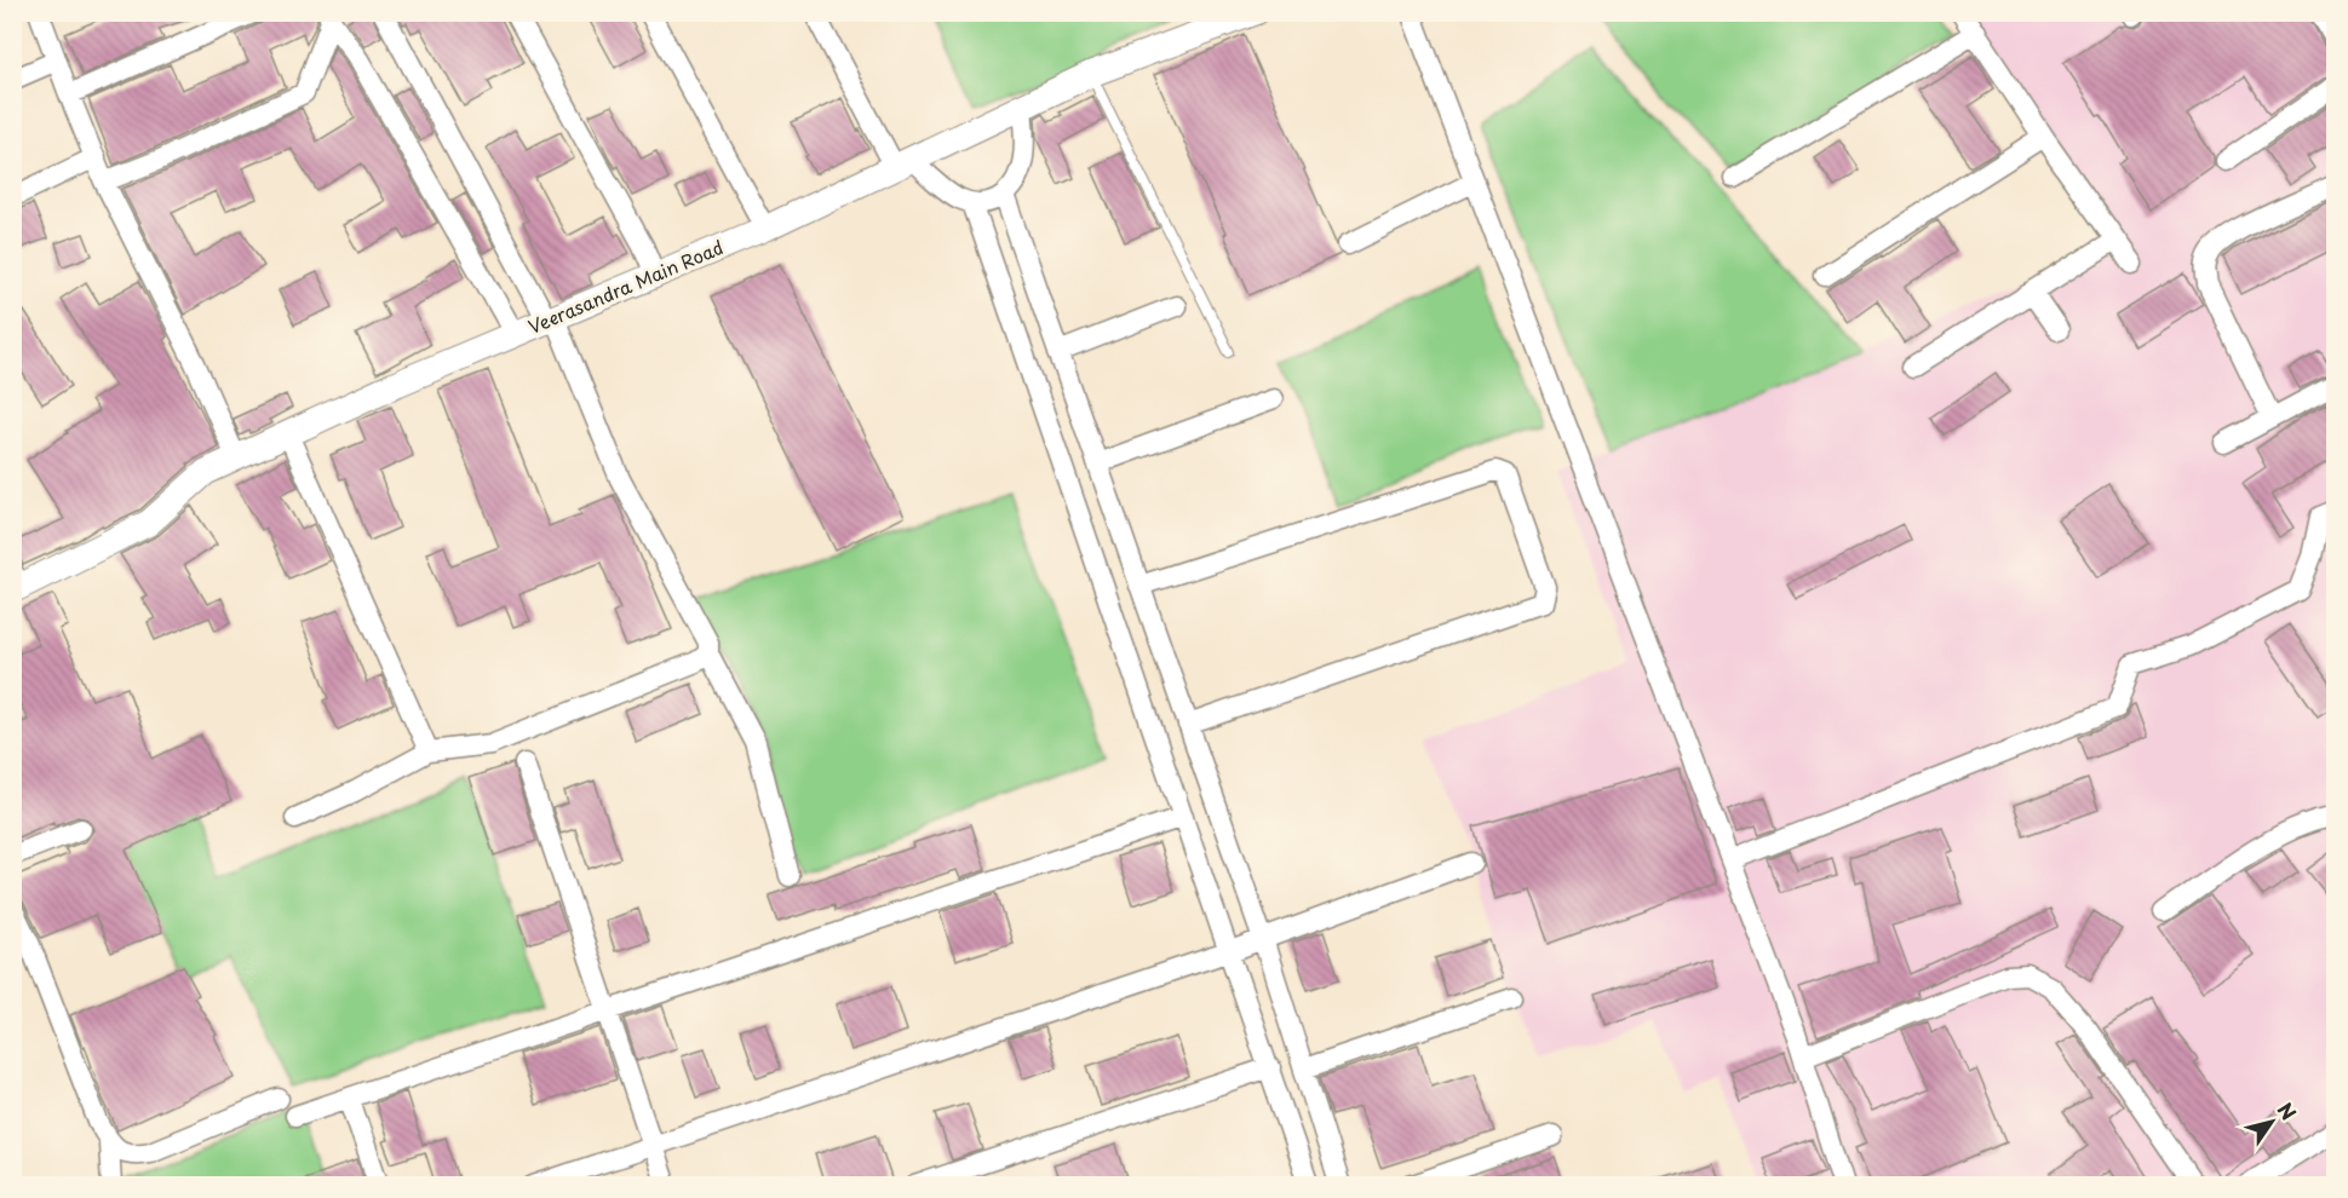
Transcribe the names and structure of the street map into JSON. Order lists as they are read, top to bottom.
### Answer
{
  "streets": {
    "street": ["Veerasandra Main Road"]
  },
  "north": "top right"
}
